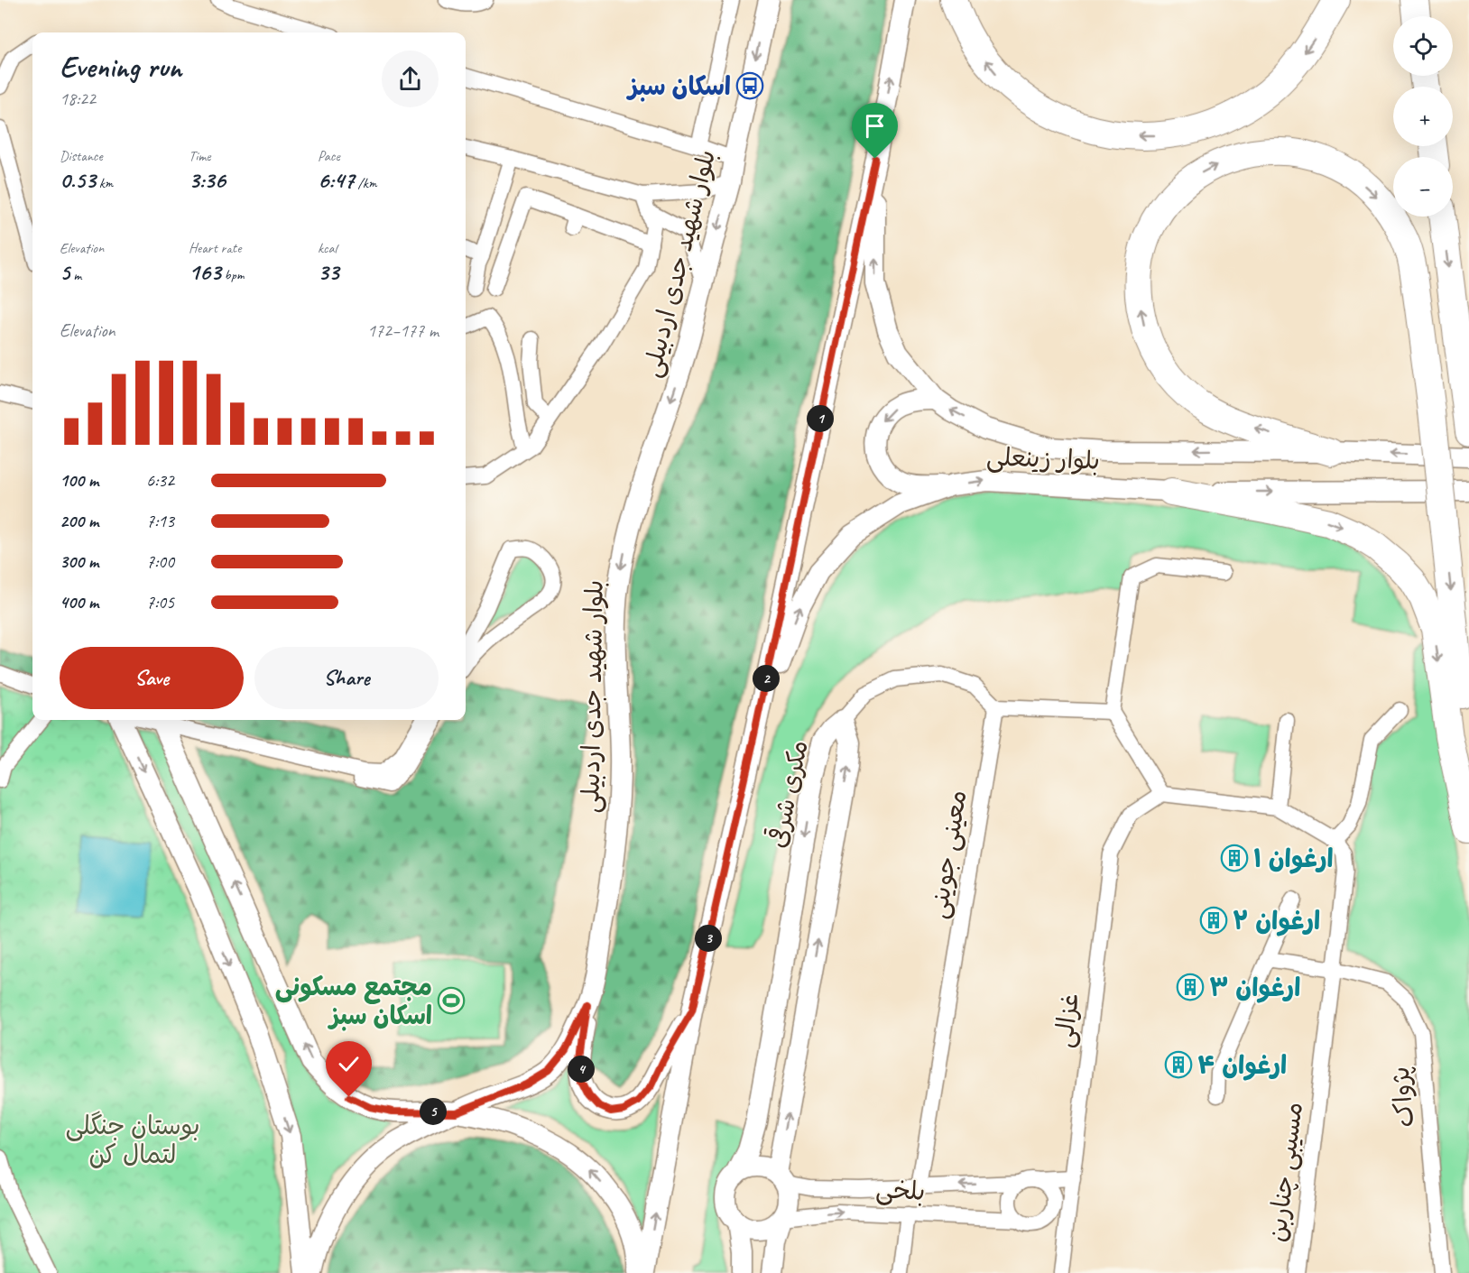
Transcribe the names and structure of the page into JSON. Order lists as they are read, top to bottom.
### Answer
{
  "streets": {
    "main road": ["بلوار شهید جدی اردبیلی", "بلوار زینعلی", "مکری شرقی"],
    "street": [
      "معینی جوینی",
      "غزالی",
      "پژواک",
      "مسیبی چناربن",
      "بلخی"
    ]
  },
  "crossings": [
    ["مکری شرقی", "بلخی"],
    ["معینی جوینی", "بلخی"],
    ["پژواک", "مسیبی چناربن"]
  ],
  "parks": ["بوستان جنگلی لتمال کن"],
  "places": {
    "bus stop": ["اسکان سبز"],
    "building": [
      "ارغوان ۱",
      "ارغوان ۲",
      "ارغوان ۳",
      "ارغوان ۴"
    ],
    "sports": ["مجتمع مسکونی اسکان سبز"]
  },
  "page": {
    "map_buttons": ["+", "−"],
    "heading": ["Evening run", "18:22"],
    "stats": [
      ["Distance", "0.53 km"],
      ["Time", "3:36"],
      ["Pace", "6:47 /km"],
      ["Elevation", "5 m"],
      ["Heart rate", "163 bpm"],
      ["kcal", "33"]
    ],
    "chart": ["Elevation", "172–177 m"],
    "pins": [
      "1",
      "2",
      "3",
      "4",
      "5"
    ],
    "list": [
      {
        "name": "100 m",
        "note": "6:32"
      },
      {
        "name": "200 m",
        "note": "7:13"
      },
      {
        "name": "300 m",
        "note": "7:00"
      },
      {
        "name": "400 m",
        "note": "7:05"
      }
    ],
    "buttons": ["Save", "Share"]
  }
}
